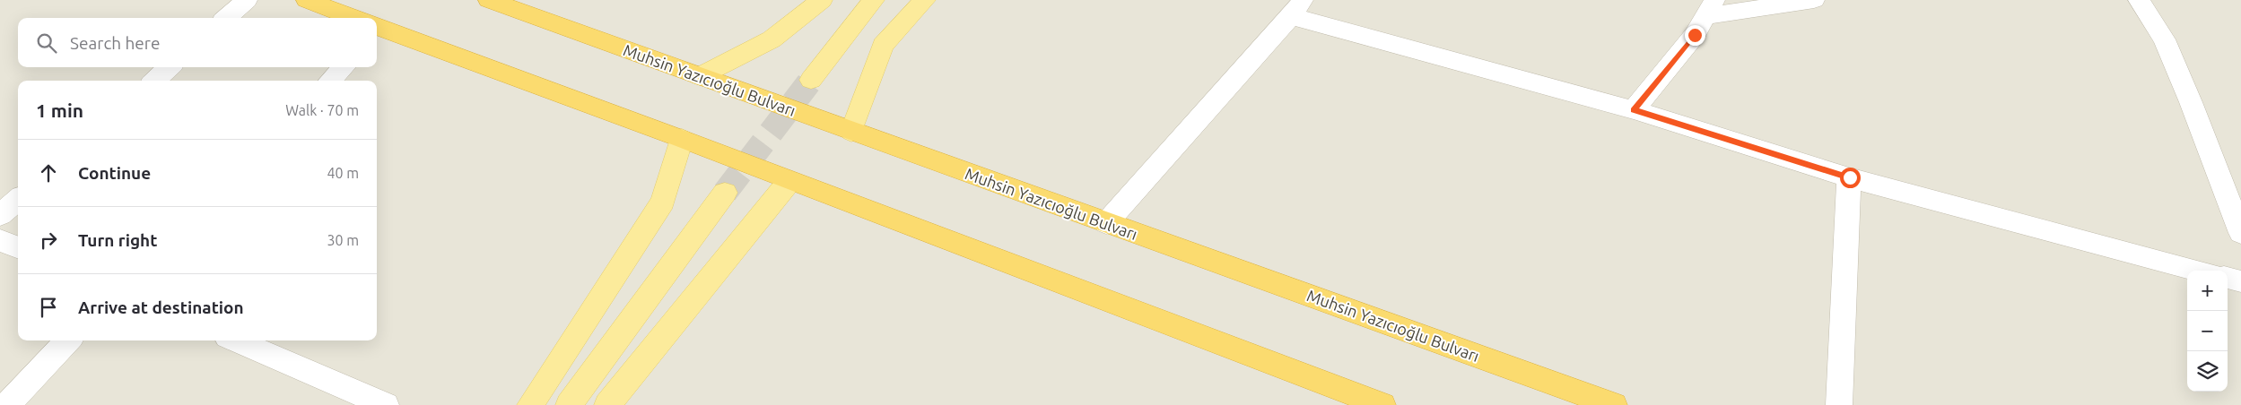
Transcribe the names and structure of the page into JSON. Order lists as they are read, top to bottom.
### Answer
{
  "streets": {
    "highway": ["Muhsin Yazıcıoğlu Bulvarı"]
  },
  "page": {
    "search": "Search here",
    "heading": ["1 min", "Walk · 70 m"],
    "list": [
      ["Continue", "40 m"],
      ["Turn right", "30 m"],
      "Arrive at destination"
    ],
    "map_buttons": ["+", "−"]
  }
}
